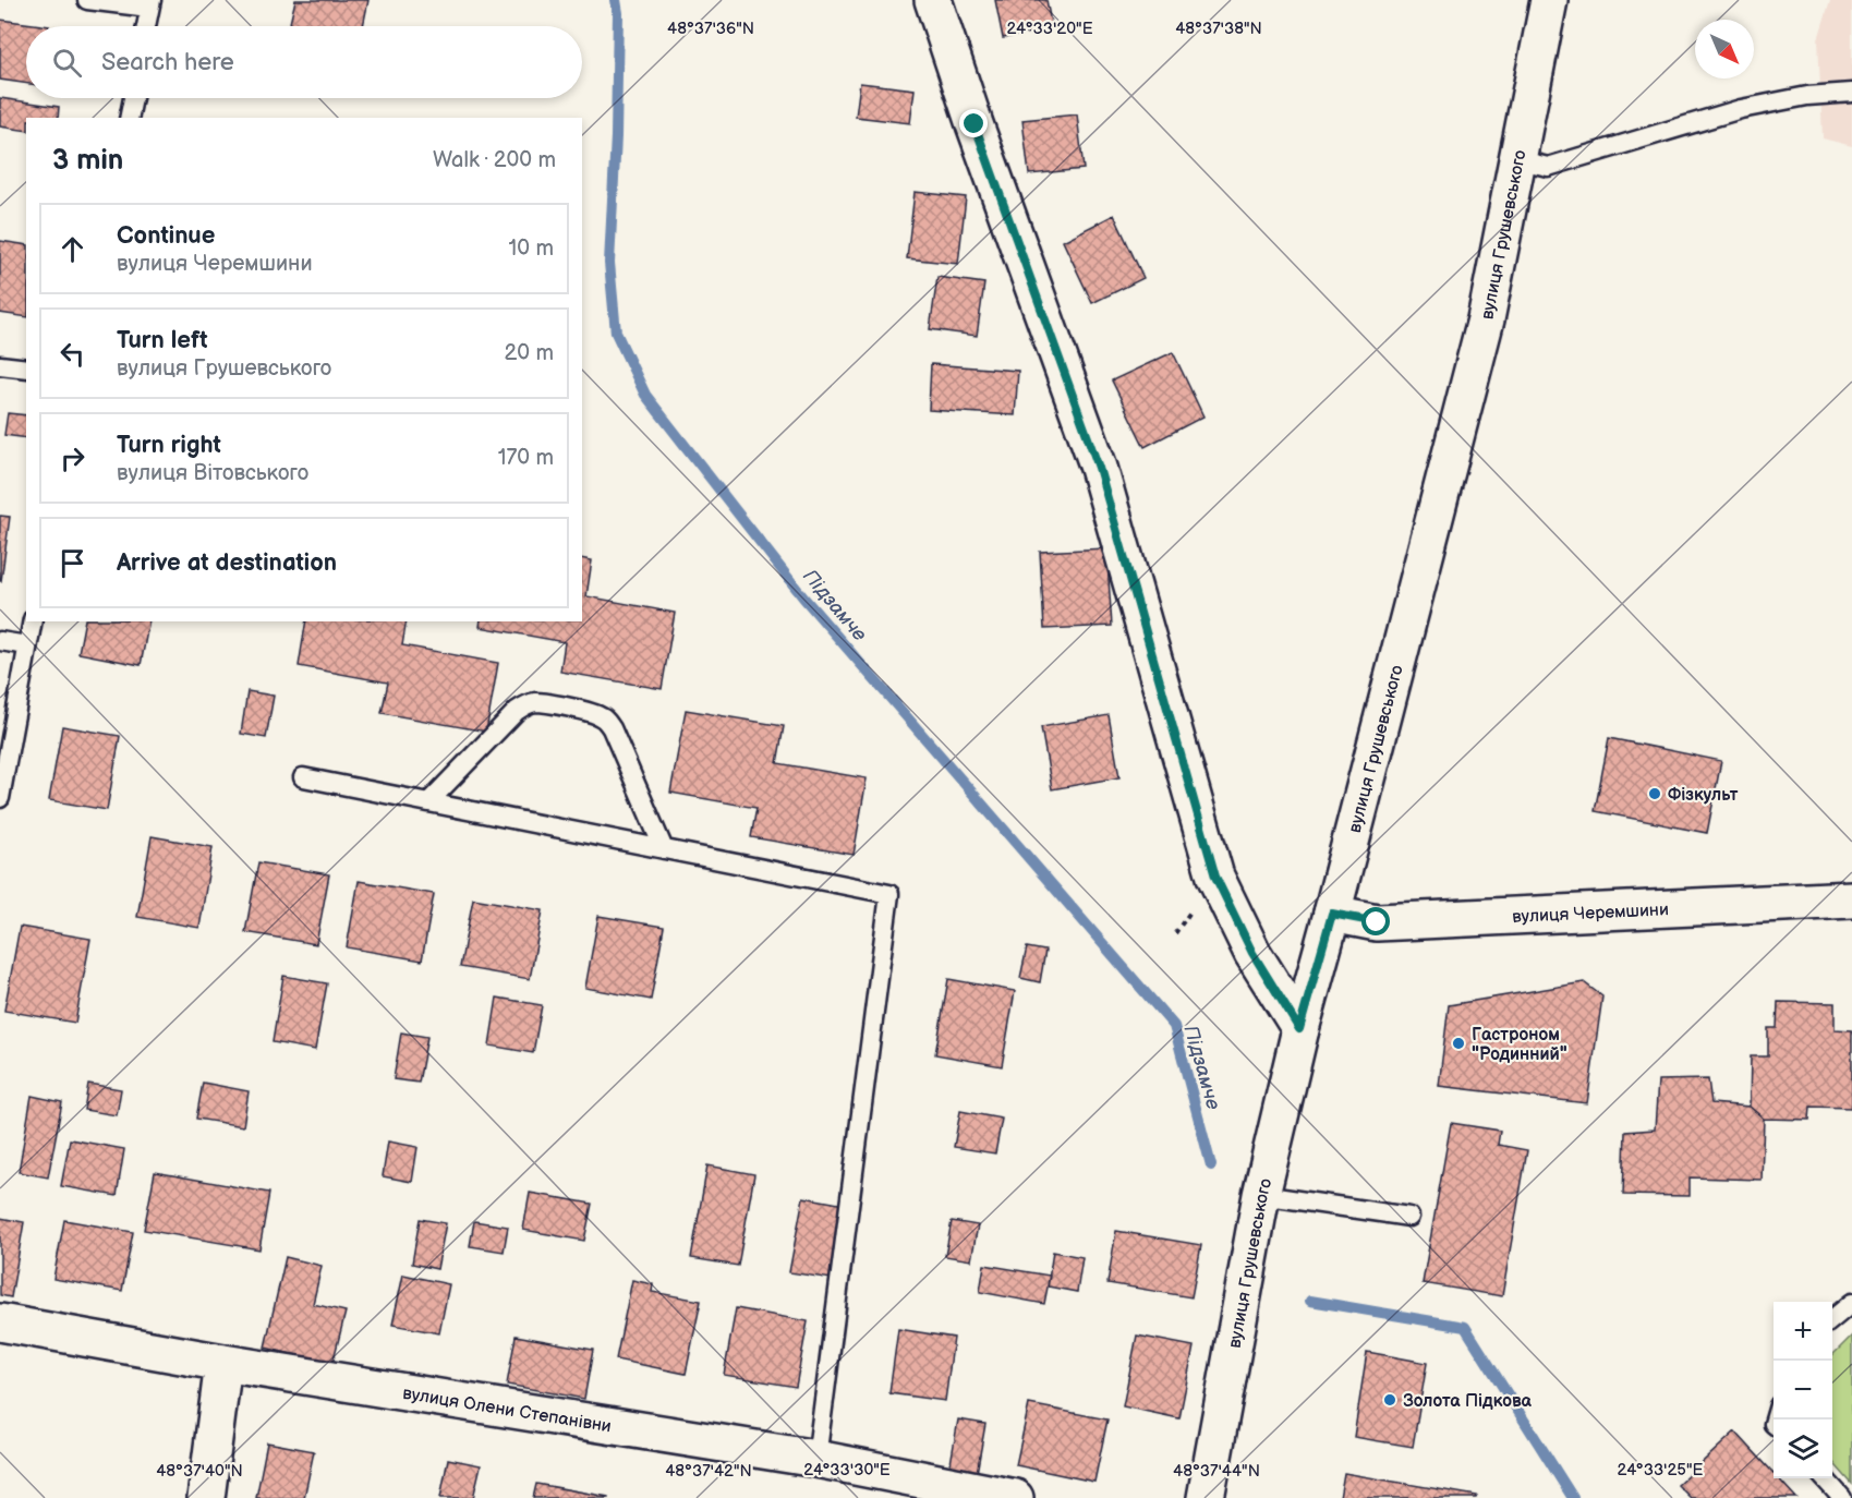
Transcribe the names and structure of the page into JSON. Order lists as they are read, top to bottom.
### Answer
{
  "streets": {
    "street": ["вулиця Грушевського", "вулиця Черемшини", "вулиця Олени Степанівни"]
  },
  "crossings": [
    ["вулиця Грушевського", "вулиця Черемшини"]
  ],
  "water": ["Підзамче"],
  "places": ["Фізкульт", "Гастроном \"Родинний\"", "Золота Підкова"],
  "north": "bottom right",
  "page": {
    "search": "Search here",
    "heading": ["3 min", "Walk · 200 m"],
    "list": [
      ["Continue", "вулиця Черемшини", "10 m"],
      ["Turn left", "вулиця Грушевського", "20 m"],
      ["Turn right", "вулиця Вітовського", "170 m"],
      "Arrive at destination"
    ],
    "map_buttons": ["+", "−"]
  },
  "coordinates": [
    "48°37'36\"N",
    "48°37'38\"N",
    "24°33'20\"E",
    "24°33'30\"E",
    "24°33'25\"E",
    "48°37'40\"N",
    "48°37'42\"N",
    "48°37'44\"N"
  ]
}
